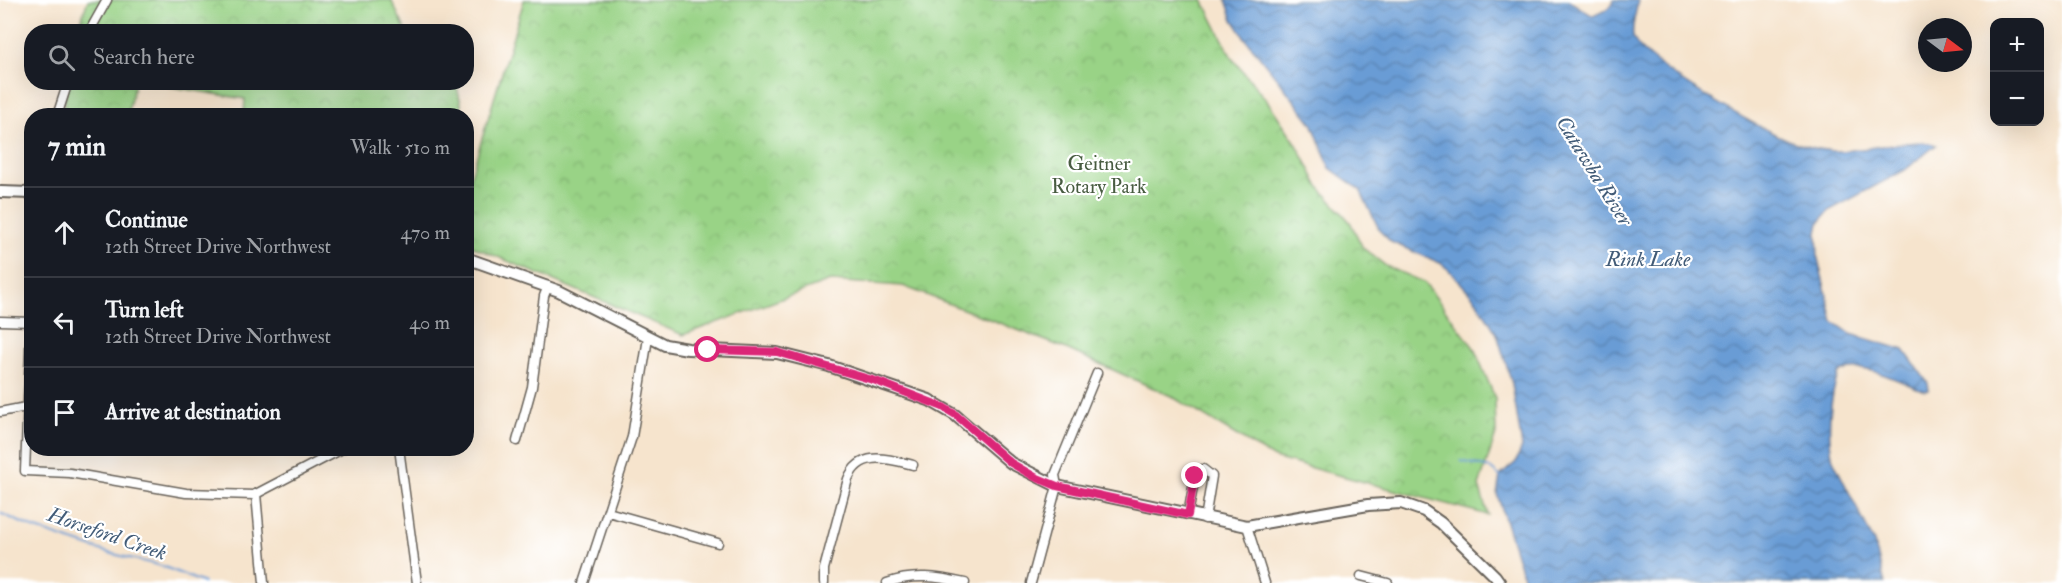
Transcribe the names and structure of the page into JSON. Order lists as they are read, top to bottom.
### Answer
{
  "water": ["Catawba River", "Rink Lake", "Horseford Creek"],
  "parks": ["Geitner Rotary Park"],
  "north": "right",
  "page": {
    "map_buttons": ["+", "−"],
    "search": "Search here",
    "heading": ["7 min", "Walk · 510 m"],
    "list": [
      ["Continue", "12th Street Drive Northwest", "470 m"],
      ["Turn left", "12th Street Drive Northwest", "40 m"],
      "Arrive at destination"
    ]
  }
}
